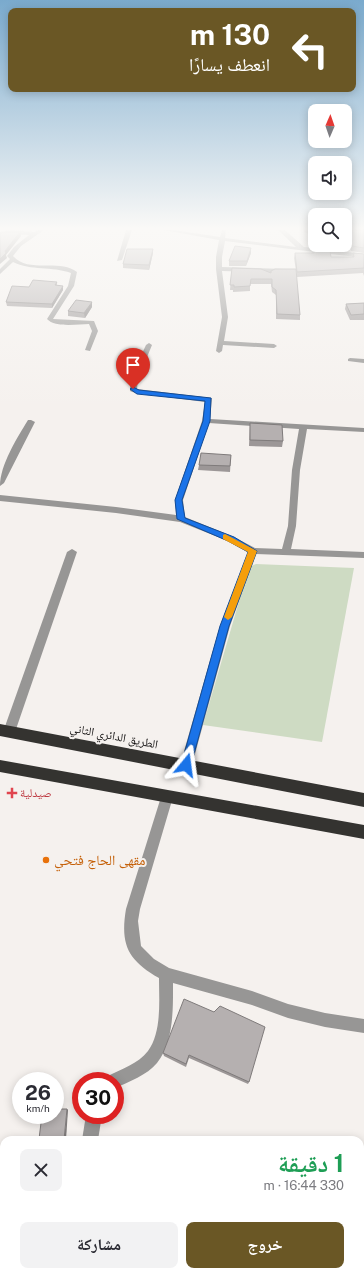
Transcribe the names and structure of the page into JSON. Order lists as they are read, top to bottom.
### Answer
{
  "streets": {
    "highway": ["الطريق الدائري الثاني"]
  },
  "places": {
    "health": ["صيدلية"],
    "other": ["مقهى الحاج فتحي"]
  },
  "north": "top",
  "page": {
    "turn": ["130 m", "انعطف يسارًا"],
    "speed": "26 km/h",
    "limit": "30",
    "heading": ["1 دقيقة", "330 m · 16:44"],
    "buttons": ["خروج", "مشاركة"]
  }
}
